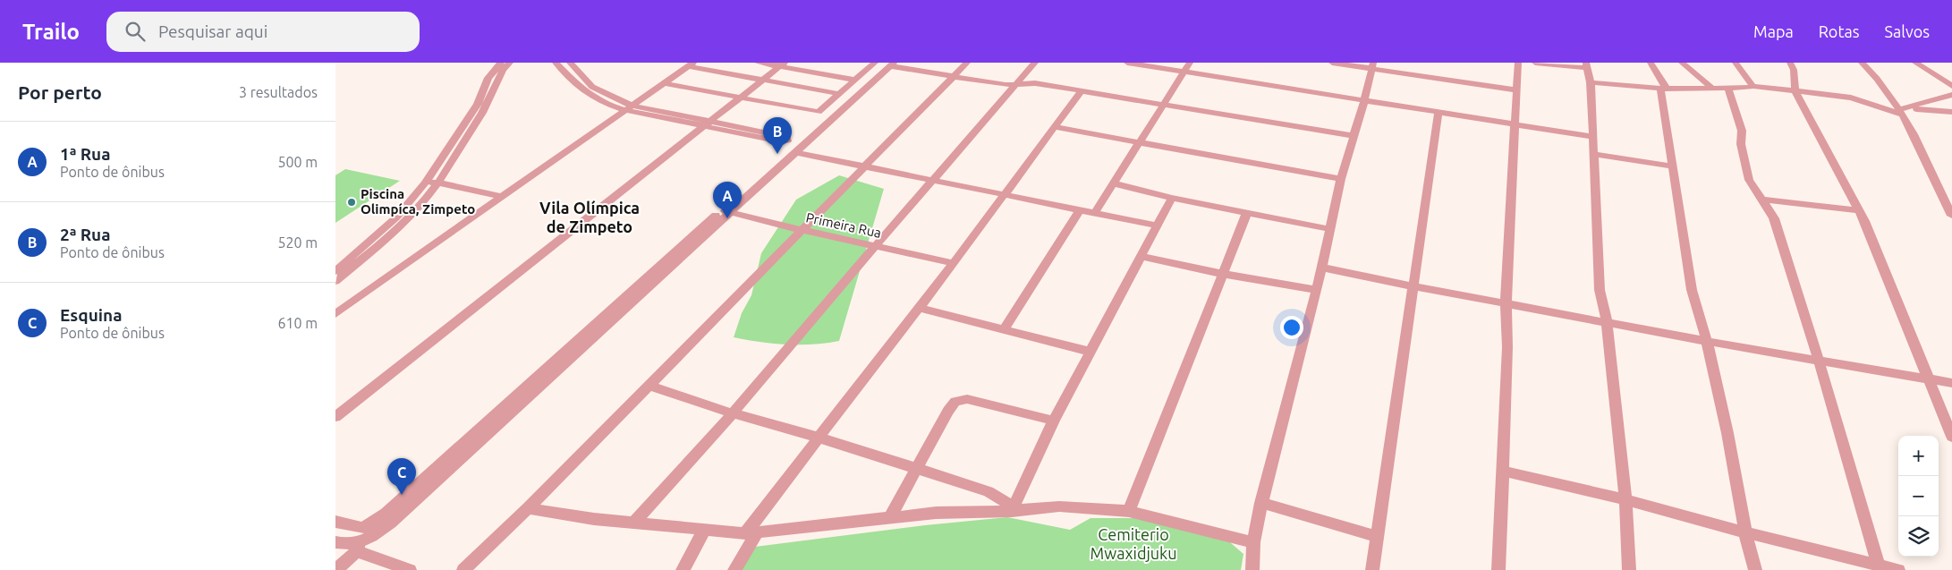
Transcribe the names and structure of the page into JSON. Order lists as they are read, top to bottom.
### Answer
{
  "streets": {
    "street": ["Primeira Rua"]
  },
  "districts": ["Vila Olímpica de Zimpeto"],
  "parks": ["Cemiterio Mwaxidjuku"],
  "places": ["Piscina Olimpíca, Zimpeto"],
  "page": {
    "header": "Trailo",
    "search": "Pesquisar aqui",
    "nav": ["Mapa", "Rotas", "Salvos"],
    "heading": ["Por perto", "3 resultados"],
    "pins": ["B", "A", "C"],
    "list": [
      {
        "mark": "A",
        "name": "1ª Rua",
        "note": "Ponto de ônibus",
        "value": "500 m"
      },
      {
        "mark": "B",
        "name": "2ª Rua",
        "note": "Ponto de ônibus",
        "value": "520 m"
      },
      {
        "mark": "C",
        "name": "Esquina",
        "note": "Ponto de ônibus",
        "value": "610 m"
      }
    ],
    "map_buttons": ["+", "−"]
  }
}
